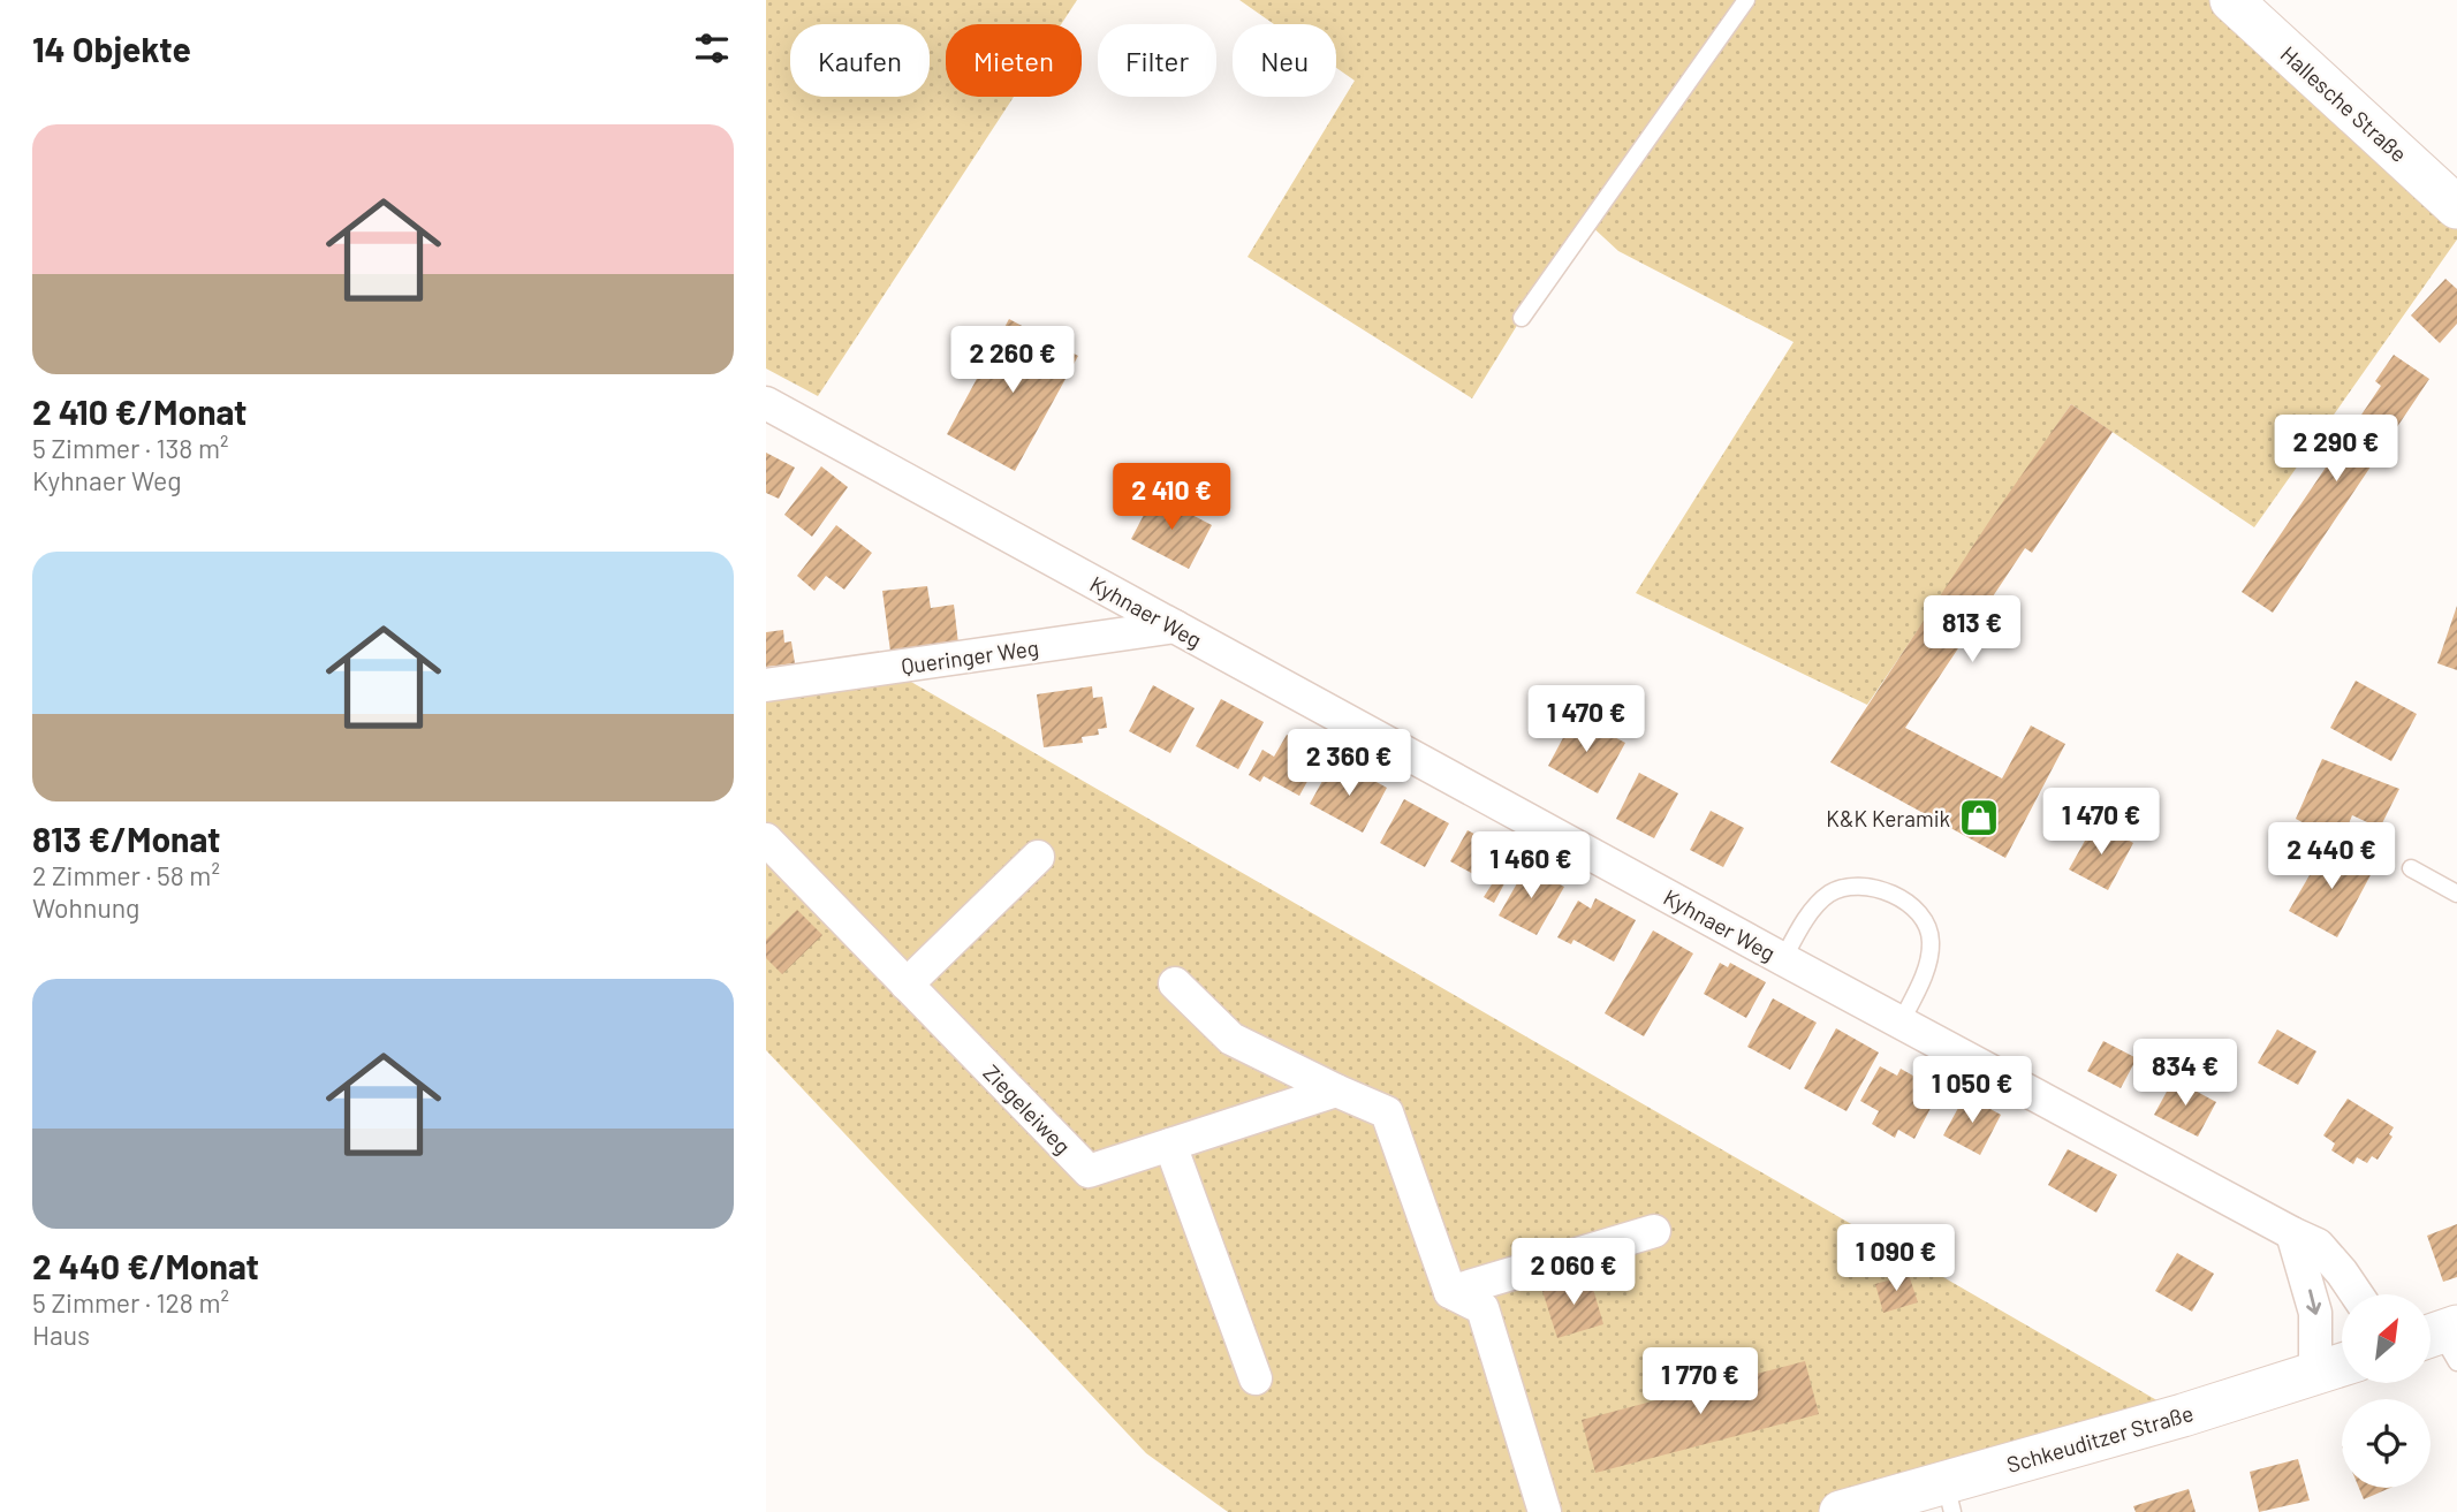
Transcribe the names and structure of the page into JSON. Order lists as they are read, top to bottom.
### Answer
{
  "streets": {
    "street": [
      "Hallesche Straße",
      "Kyhnaer Weg",
      "Queringer Weg",
      "Ziegeleiweg",
      "Schkeuditzer Straße"
    ]
  },
  "crossings": [
    ["Kyhnaer Weg", "Queringer Weg"]
  ],
  "places": {
    "shop": ["K&K Keramik"]
  },
  "north": "top right",
  "page": {
    "heading": "14 Objekte",
    "chip": [
      "Kaufen",
      "Mieten",
      "Filter",
      "Neu"
    ],
    "list": [
      {
        "name": "2 410 €/Monat",
        "note": "5 Zimmer · 138 m² · Kyhnaer Weg"
      },
      {
        "name": "813 €/Monat",
        "note": "2 Zimmer · 58 m² · Wohnung"
      },
      {
        "name": "2 440 €/Monat",
        "note": "5 Zimmer · 128 m² · Haus"
      }
    ],
    "price": [
      "2 260 €",
      "2 290 €",
      "2 410 €",
      "813 €",
      "1 470 €",
      "2 360 €",
      "1 470 €",
      "2 440 €",
      "1 460 €",
      "834 €",
      "1 050 €",
      "1 090 €",
      "2 060 €",
      "1 770 €"
    ]
  }
}
